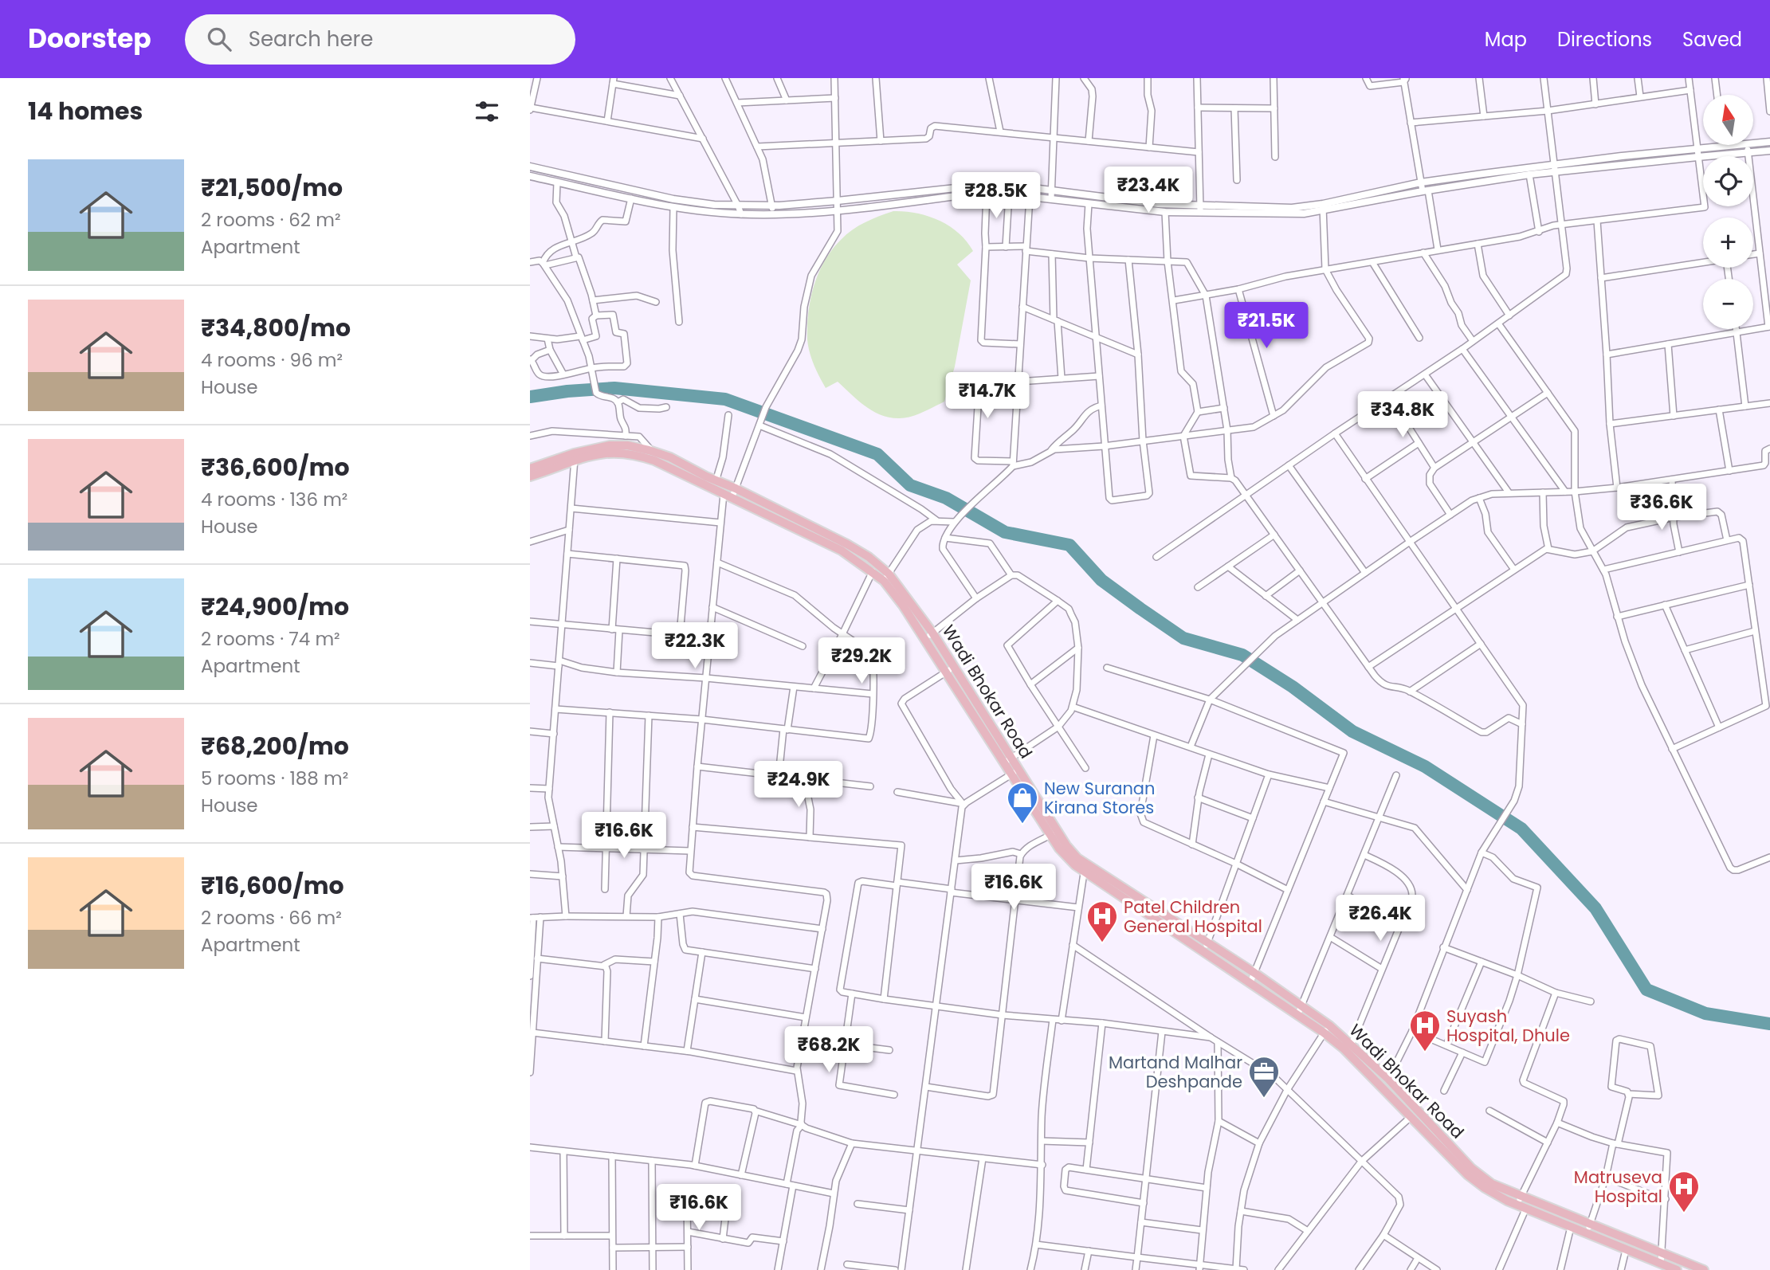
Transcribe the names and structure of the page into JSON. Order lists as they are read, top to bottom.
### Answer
{
  "streets": {
    "main road": ["Wadi Bhokar Road"]
  },
  "places": {
    "shop": ["New Suranan Kirana Stores"],
    "hospital": ["Patel Children General Hospital", "Suyash Hospital, Dhule", "Matruseva Hospital"],
    "office": ["Martand Malhar Deshpande"]
  },
  "north": "top",
  "page": {
    "header": "Doorstep",
    "search": "Search here",
    "nav": ["Map", "Directions", "Saved"],
    "heading": "14 homes",
    "map_buttons": ["+", "−"],
    "list": [
      {
        "name": "₹21,500/mo",
        "note": "2 rooms · 62 m² · Apartment"
      },
      {
        "name": "₹34,800/mo",
        "note": "4 rooms · 96 m² · House"
      },
      {
        "name": "₹36,600/mo",
        "note": "4 rooms · 136 m² · House"
      },
      {
        "name": "₹24,900/mo",
        "note": "2 rooms · 74 m² · Apartment"
      },
      {
        "name": "₹68,200/mo",
        "note": "5 rooms · 188 m² · House"
      },
      {
        "name": "₹16,600/mo",
        "note": "2 rooms · 66 m² · Apartment"
      }
    ],
    "price": [
      "₹23.4K",
      "₹28.5K",
      "₹21.5K",
      "₹14.7K",
      "₹34.8K",
      "₹36.6K",
      "₹22.3K",
      "₹29.2K",
      "₹24.9K",
      "₹16.6K",
      "₹16.6K",
      "₹26.4K",
      "₹68.2K",
      "₹16.6K"
    ]
  }
}
